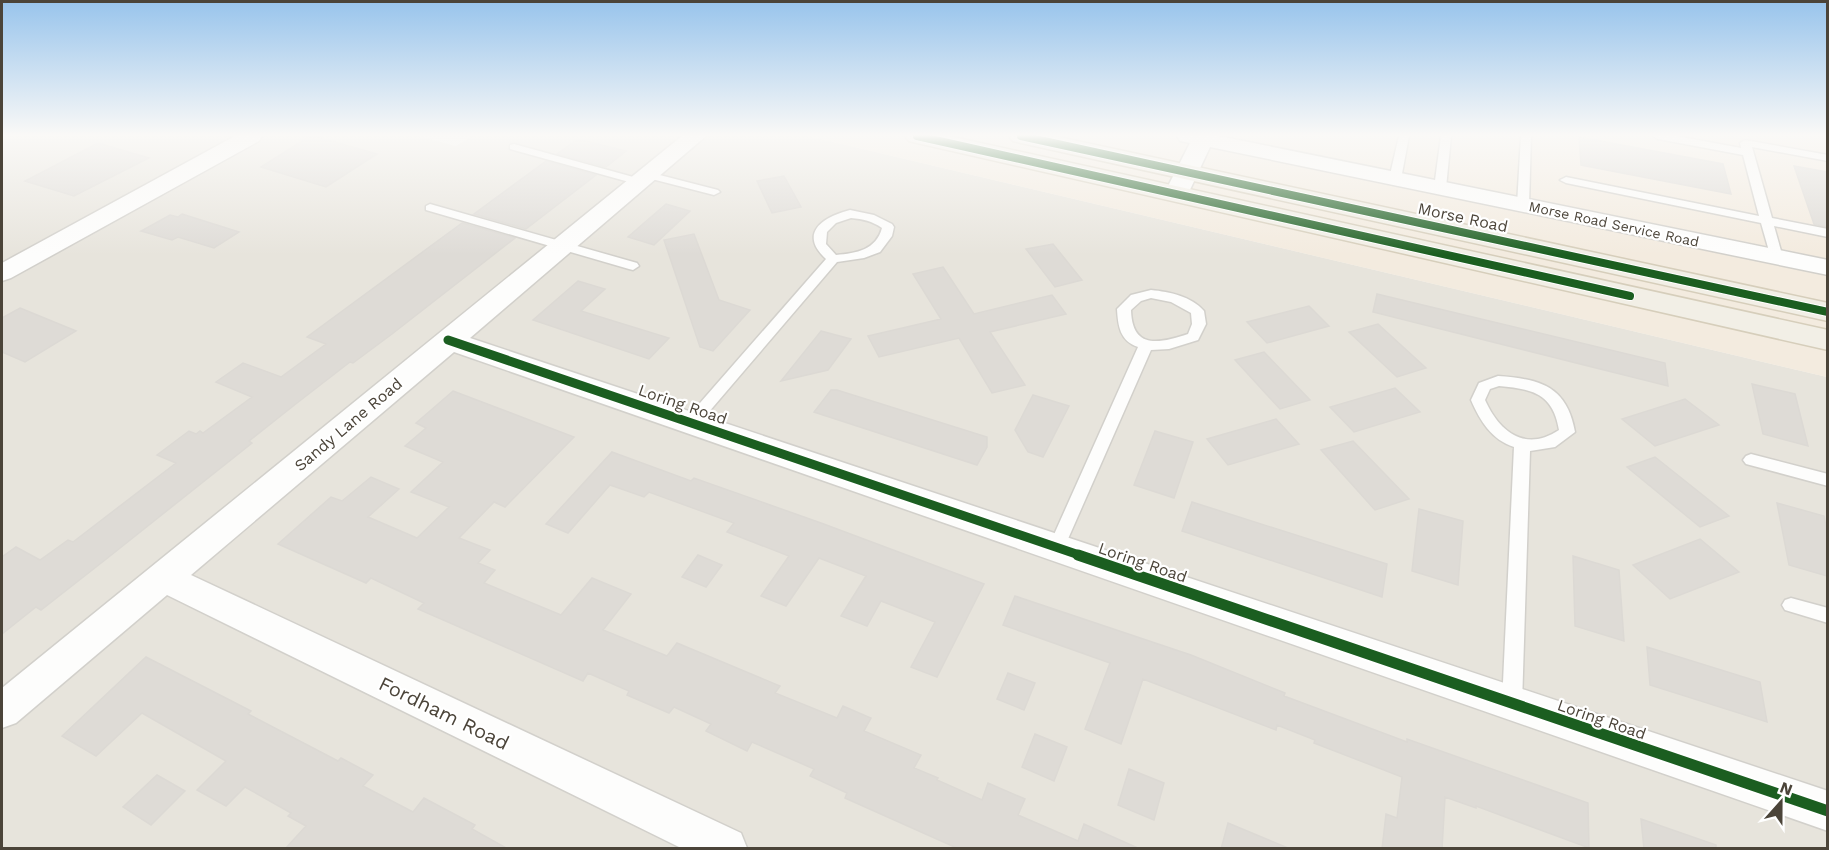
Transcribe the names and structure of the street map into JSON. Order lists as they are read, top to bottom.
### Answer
{
  "streets": {
    "main road": ["Morse Road"],
    "street": [
      "Morse Road Service Road",
      "Loring Road",
      "Sandy Lane Road",
      "Fordham Road"
    ]
  },
  "crossings": [
    ["Loring Road", "Sandy Lane Road"],
    ["Sandy Lane Road", "Fordham Road"]
  ],
  "north": "top"
}
